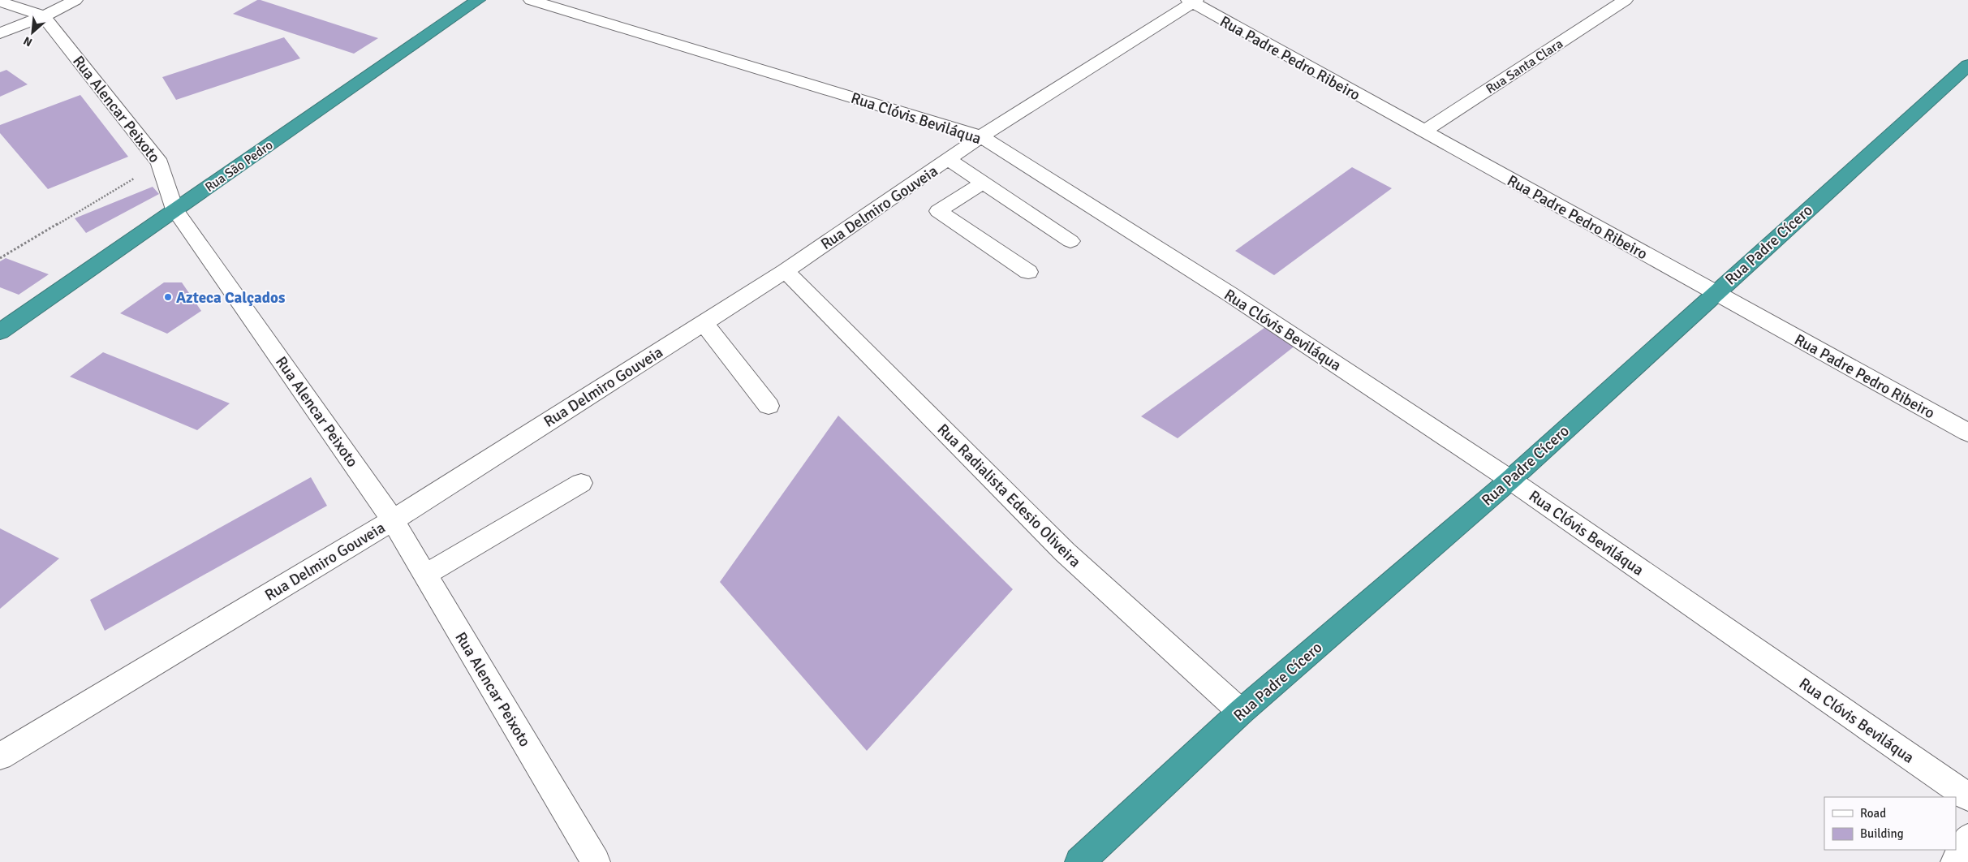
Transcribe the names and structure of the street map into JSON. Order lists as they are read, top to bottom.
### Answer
{
  "streets": {
    "highway": ["Rua São Pedro", "Rua Padre Cícero"],
    "street": [
      "Rua Padre Pedro Ribeiro",
      "Rua Santa Clara",
      "Rua Alencar Peixoto",
      "Rua Clóvis Beviláqua",
      "Rua Delmiro Gouveia",
      "Rua Radialista Edesio Oliveira"
    ]
  },
  "crossings": [
    ["Rua Padre Pedro Ribeiro", "Rua Santa Clara"],
    ["Rua Padre Pedro Ribeiro", "Rua Delmiro Gouveia"],
    ["Rua Padre Pedro Ribeiro", "Rua Padre Cícero"],
    ["Rua Alencar Peixoto", "Rua São Pedro"],
    ["Rua Alencar Peixoto", "Rua Delmiro Gouveia"],
    ["Rua Clóvis Beviláqua", "Rua Delmiro Gouveia"],
    ["Rua Clóvis Beviláqua", "Rua Padre Cícero"],
    ["Rua Delmiro Gouveia", "Rua Radialista Edesio Oliveira"],
    ["Rua Padre Cícero", "Rua Radialista Edesio Oliveira"]
  ],
  "places": ["Azteca Calçados"],
  "legend": ["Road", "Building"],
  "north": "bottom left"
}
